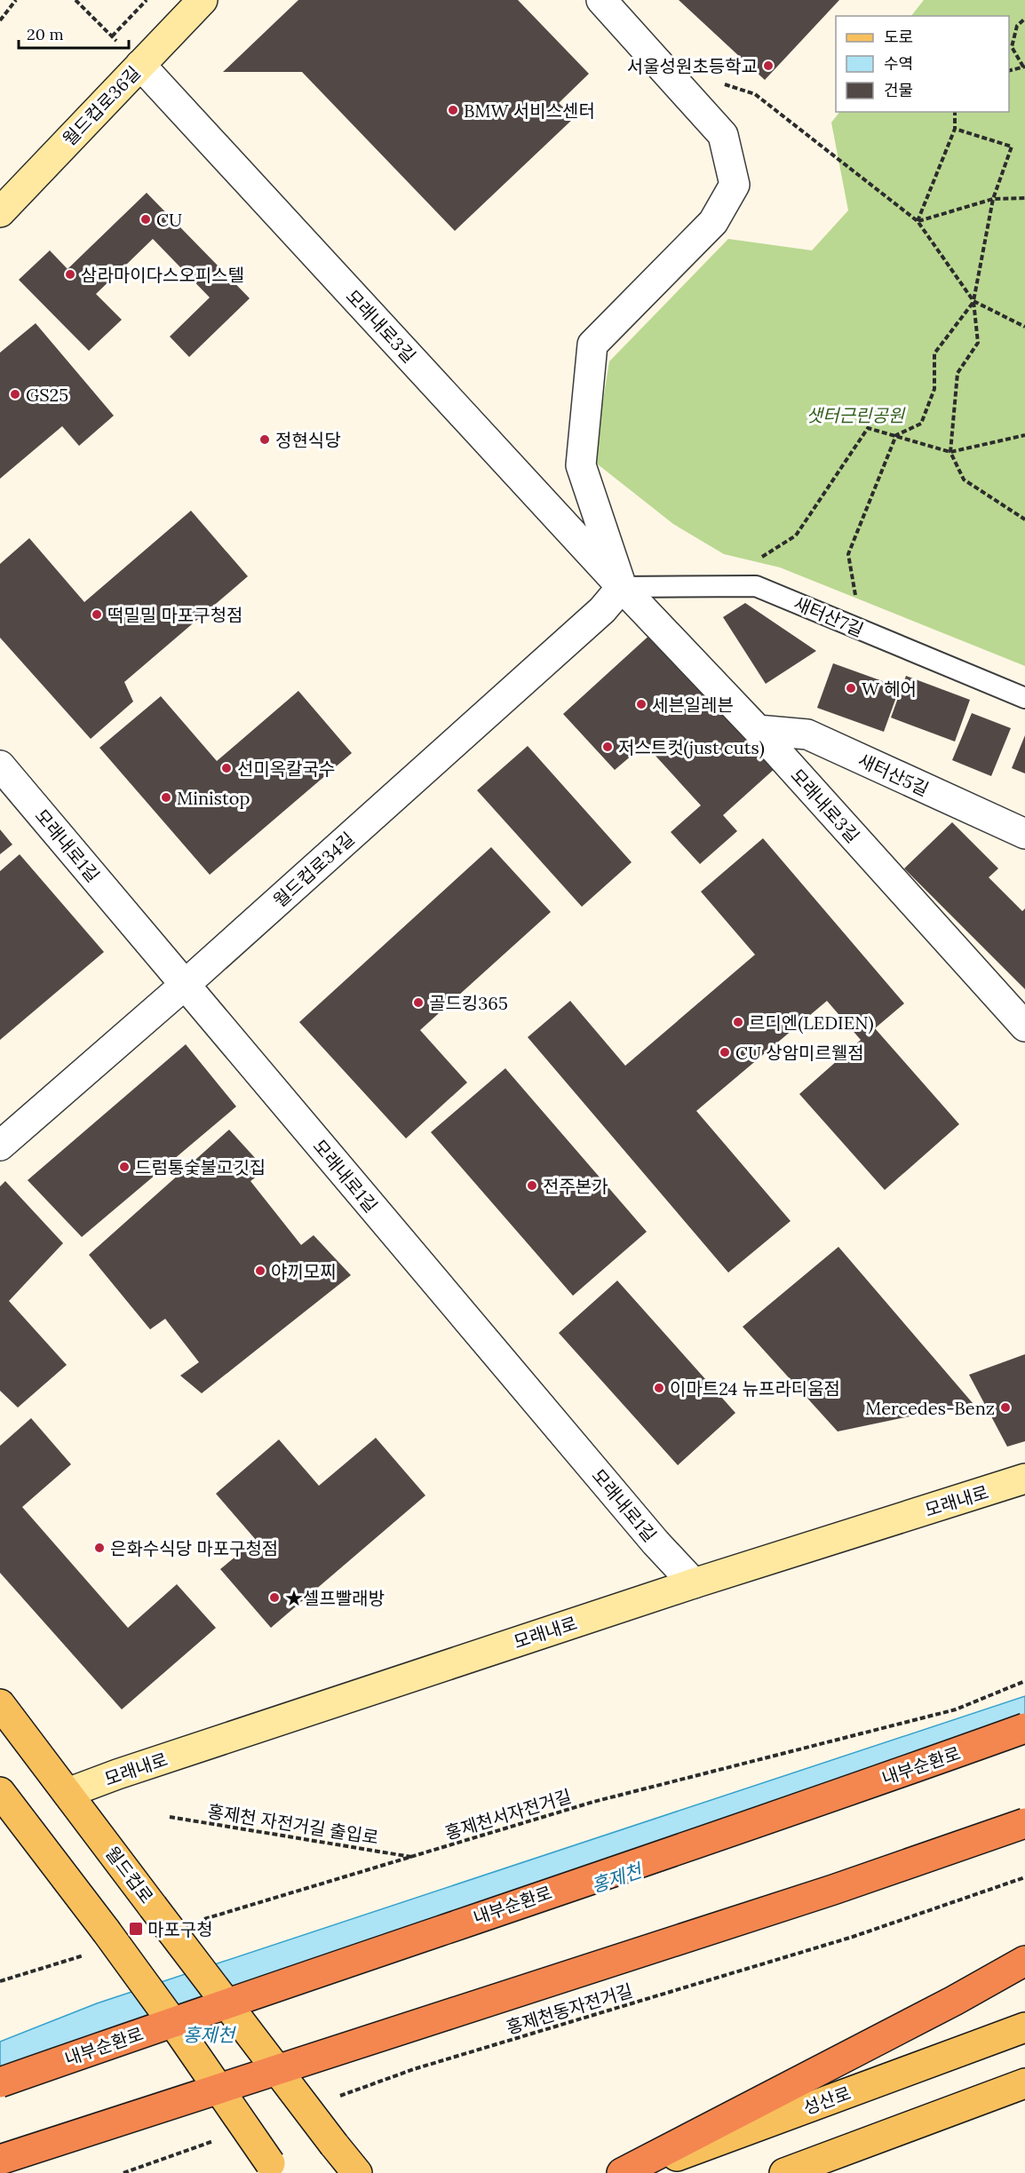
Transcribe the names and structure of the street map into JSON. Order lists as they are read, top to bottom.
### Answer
{
  "streets": {
    "highway": ["내부순환로"],
    "main road": [
      "월드컵로36길",
      "모래내로",
      "월드컵로",
      "성산로"
    ],
    "street": [
      "모래내로3길",
      "새터산5길",
      "모래내로1길",
      "월드컵로34길"
    ],
    "lane": ["새터산7길"],
    "path": ["홍제천서자전거길", "홍제천 자전거길 출입로", "홍제천동자전거길"]
  },
  "crossings": [
    ["월드컵로36길", "모래내로3길"],
    ["모래내로3길", "새터산7길"],
    ["모래내로3길", "새터산5길"],
    ["모래내로3길", "월드컵로34길"],
    ["새터산7길", "월드컵로34길"],
    ["모래내로1길", "월드컵로34길"],
    ["모래내로1길", "모래내로"],
    ["모래내로", "월드컵로"],
    ["홍제천서자전거길", "홍제천 자전거길 출입로"]
  ],
  "water": ["홍제천"],
  "parks": ["샛터근린공원"],
  "places": {
    "other": [
      "서울성원초등학교",
      "BMW 서비스센터",
      "CU",
      "삼라마이다스오피스텔",
      "GS25",
      "정현식당",
      "떡밀밀 마포구청점",
      "W 헤어",
      "세븐일레븐",
      "저스트컷(just cuts)",
      "선미옥칼국수",
      "Ministop",
      "골드킹365",
      "르디엔(LEDIEN)",
      "CU 상암미르웰점",
      "드럼통숯불고깃집",
      "전주본가",
      "야끼모찌",
      "이마트24 뉴프라디움점",
      "Mercedes-Benz",
      "은화수식당 마포구청점",
      "★셀프빨래방"
    ],
    "transit": ["마포구청"]
  },
  "legend": ["도로", "수역", "건물"],
  "scale_bar": "20 m"
}
